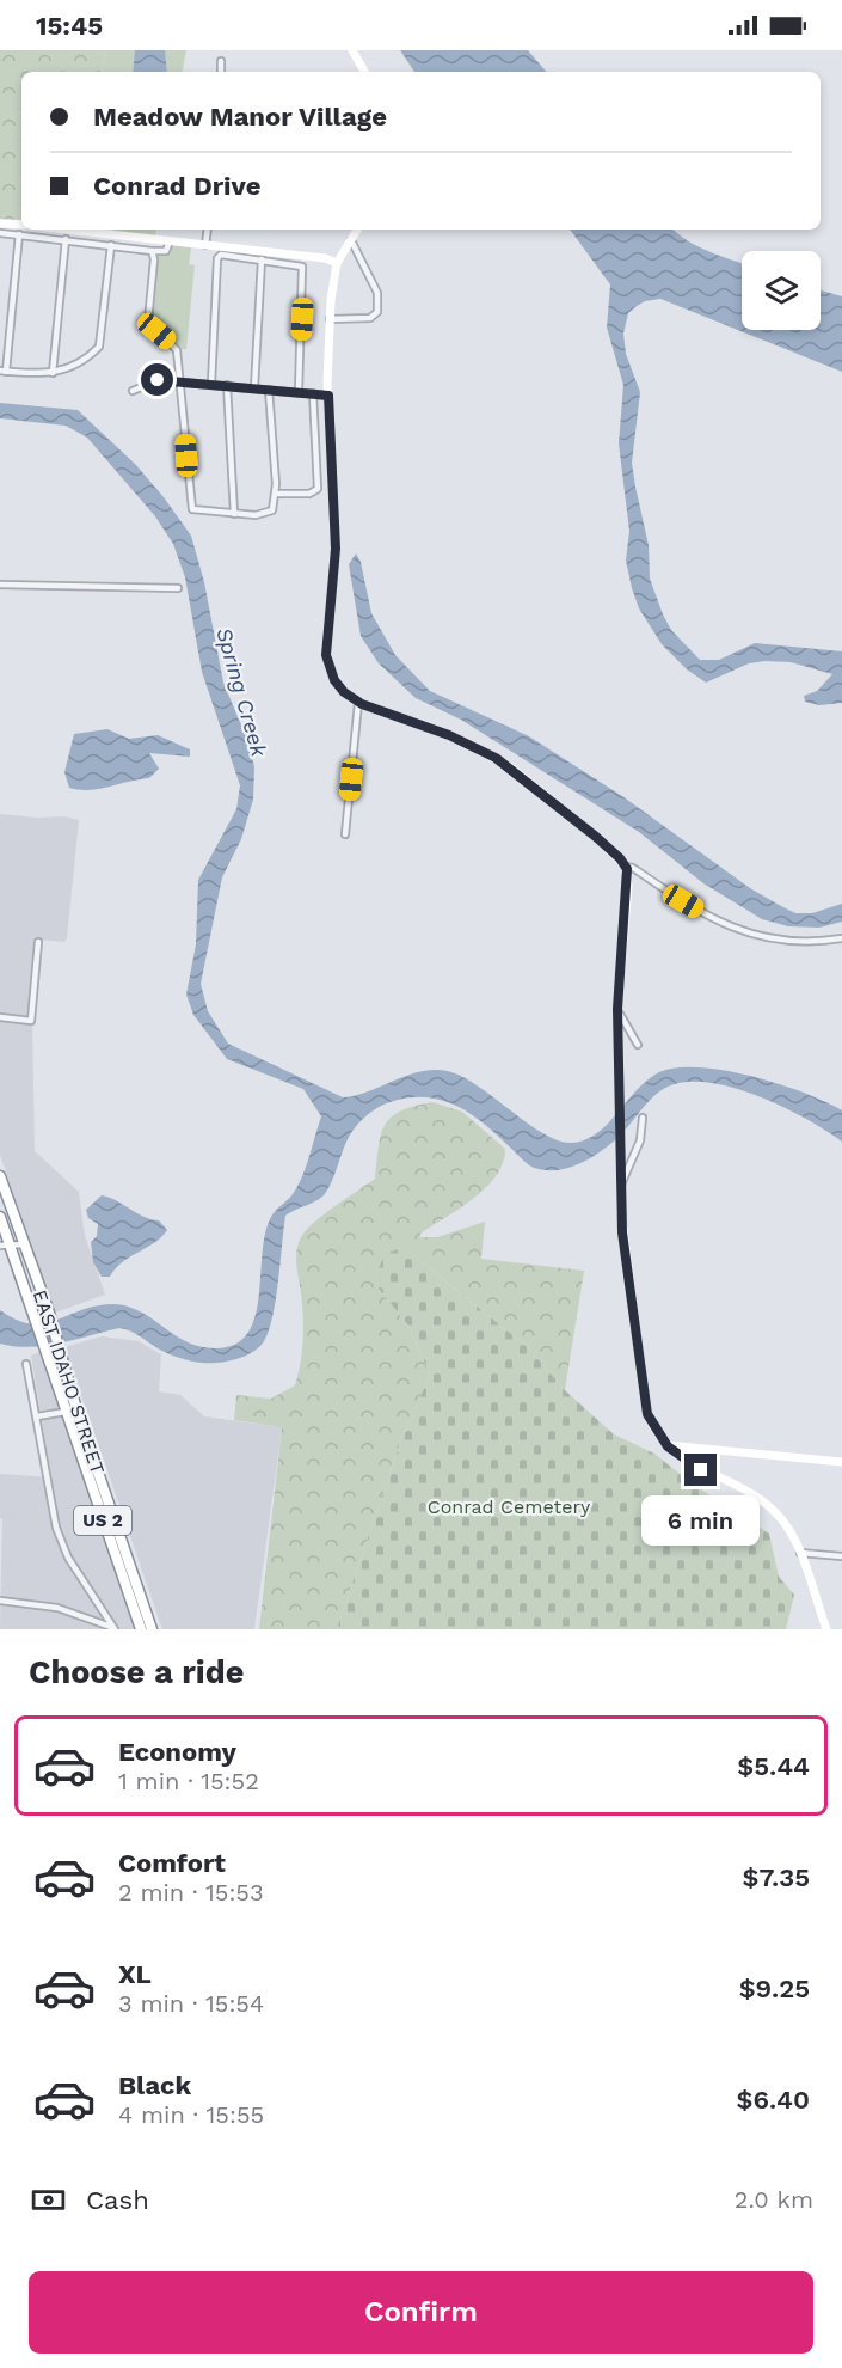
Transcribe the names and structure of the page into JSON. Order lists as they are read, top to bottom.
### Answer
{
  "streets": {
    "highway": ["EAST IDAHO STREET", "US 2"]
  },
  "water": ["Spring Creek"],
  "parks": ["Conrad Cemetery"],
  "page": {
    "status": "15:45",
    "banner": ["Meadow Manor Village", "Conrad Drive"],
    "bubble": "6 min",
    "heading": "Choose a ride",
    "list": [
      {
        "name": "Economy",
        "note": "1 min · 15:52",
        "value": "$5.44"
      },
      {
        "name": "Comfort",
        "note": "2 min · 15:53",
        "value": "$7.35"
      },
      {
        "name": "XL",
        "note": "3 min · 15:54",
        "value": "$9.25"
      },
      {
        "name": "Black",
        "note": "4 min · 15:55",
        "value": "$6.40"
      }
    ],
    "pay": ["Cash", "2.0 km"],
    "buttons": "Confirm"
  }
}
